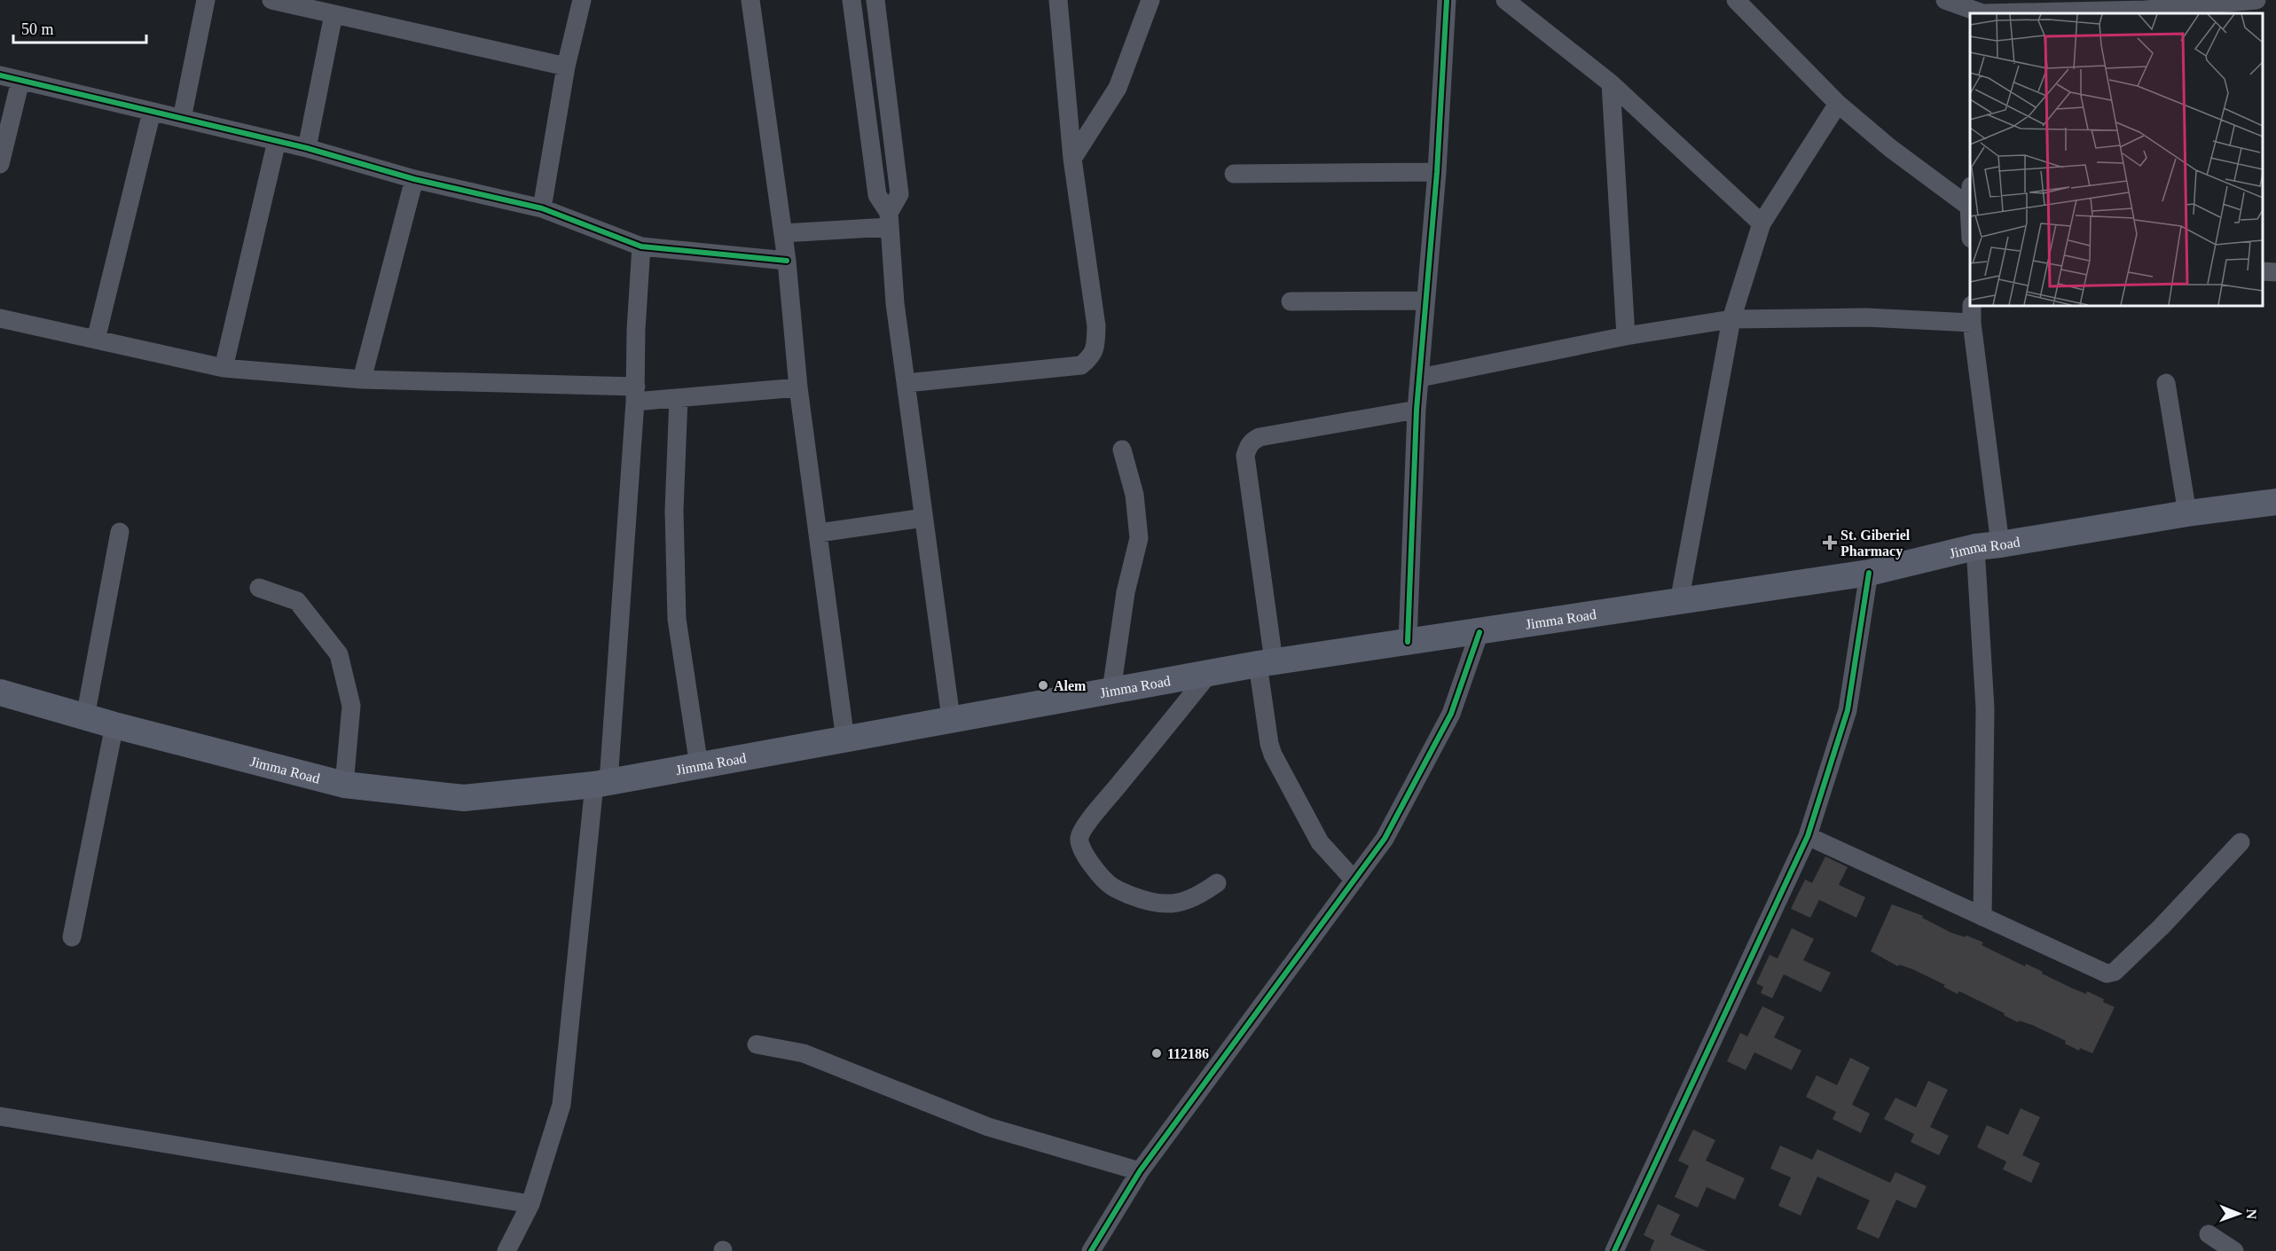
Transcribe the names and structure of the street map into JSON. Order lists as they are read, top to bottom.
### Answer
{
  "streets": {
    "highway": ["Jimma Road"]
  },
  "places": {
    "health": ["St. Giberiel Pharmacy"],
    "other": ["Alem", "112186"]
  },
  "scale_bar": "50 m",
  "north": "right"
}
